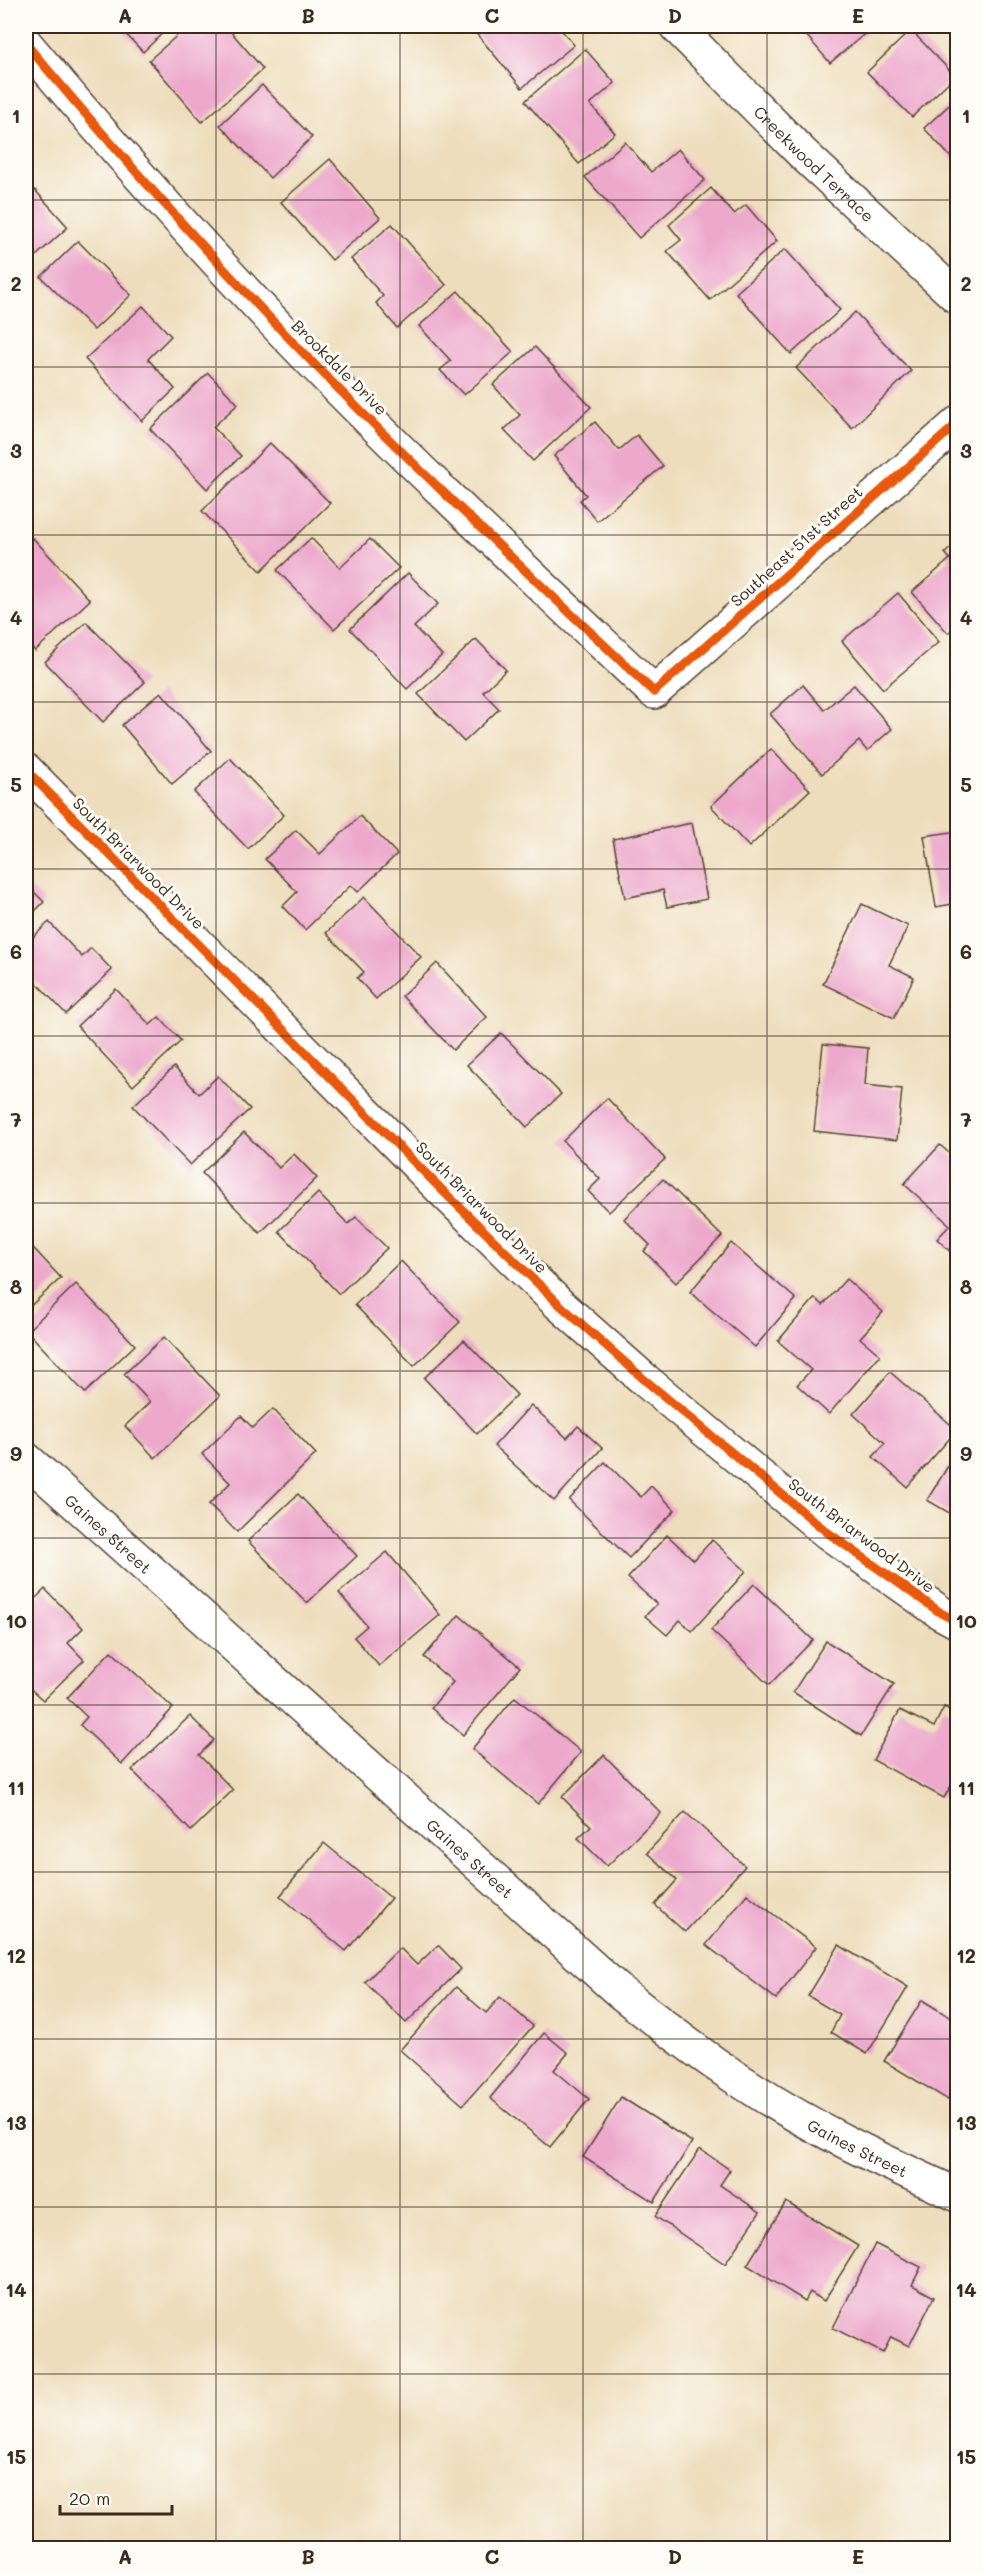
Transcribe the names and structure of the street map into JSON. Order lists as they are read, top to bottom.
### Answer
{
  "streets": {
    "street": [
      "Creekwood Terrace",
      "Brookdale Drive",
      "Southeast 51st Street",
      "South Briarwood Drive",
      "Gaines Street"
    ]
  },
  "crossings": [
    ["Brookdale Drive", "Southeast 51st Street"]
  ],
  "scale_bar": "20 m",
  "grid": {
    "columns": [
      "A",
      "B",
      "C",
      "D",
      "E"
    ],
    "rows": [
      "1",
      "2",
      "3",
      "4",
      "5",
      "6",
      "7",
      "8",
      "9",
      "10",
      "11",
      "12",
      "13",
      "14",
      "15"
    ]
  }
}
